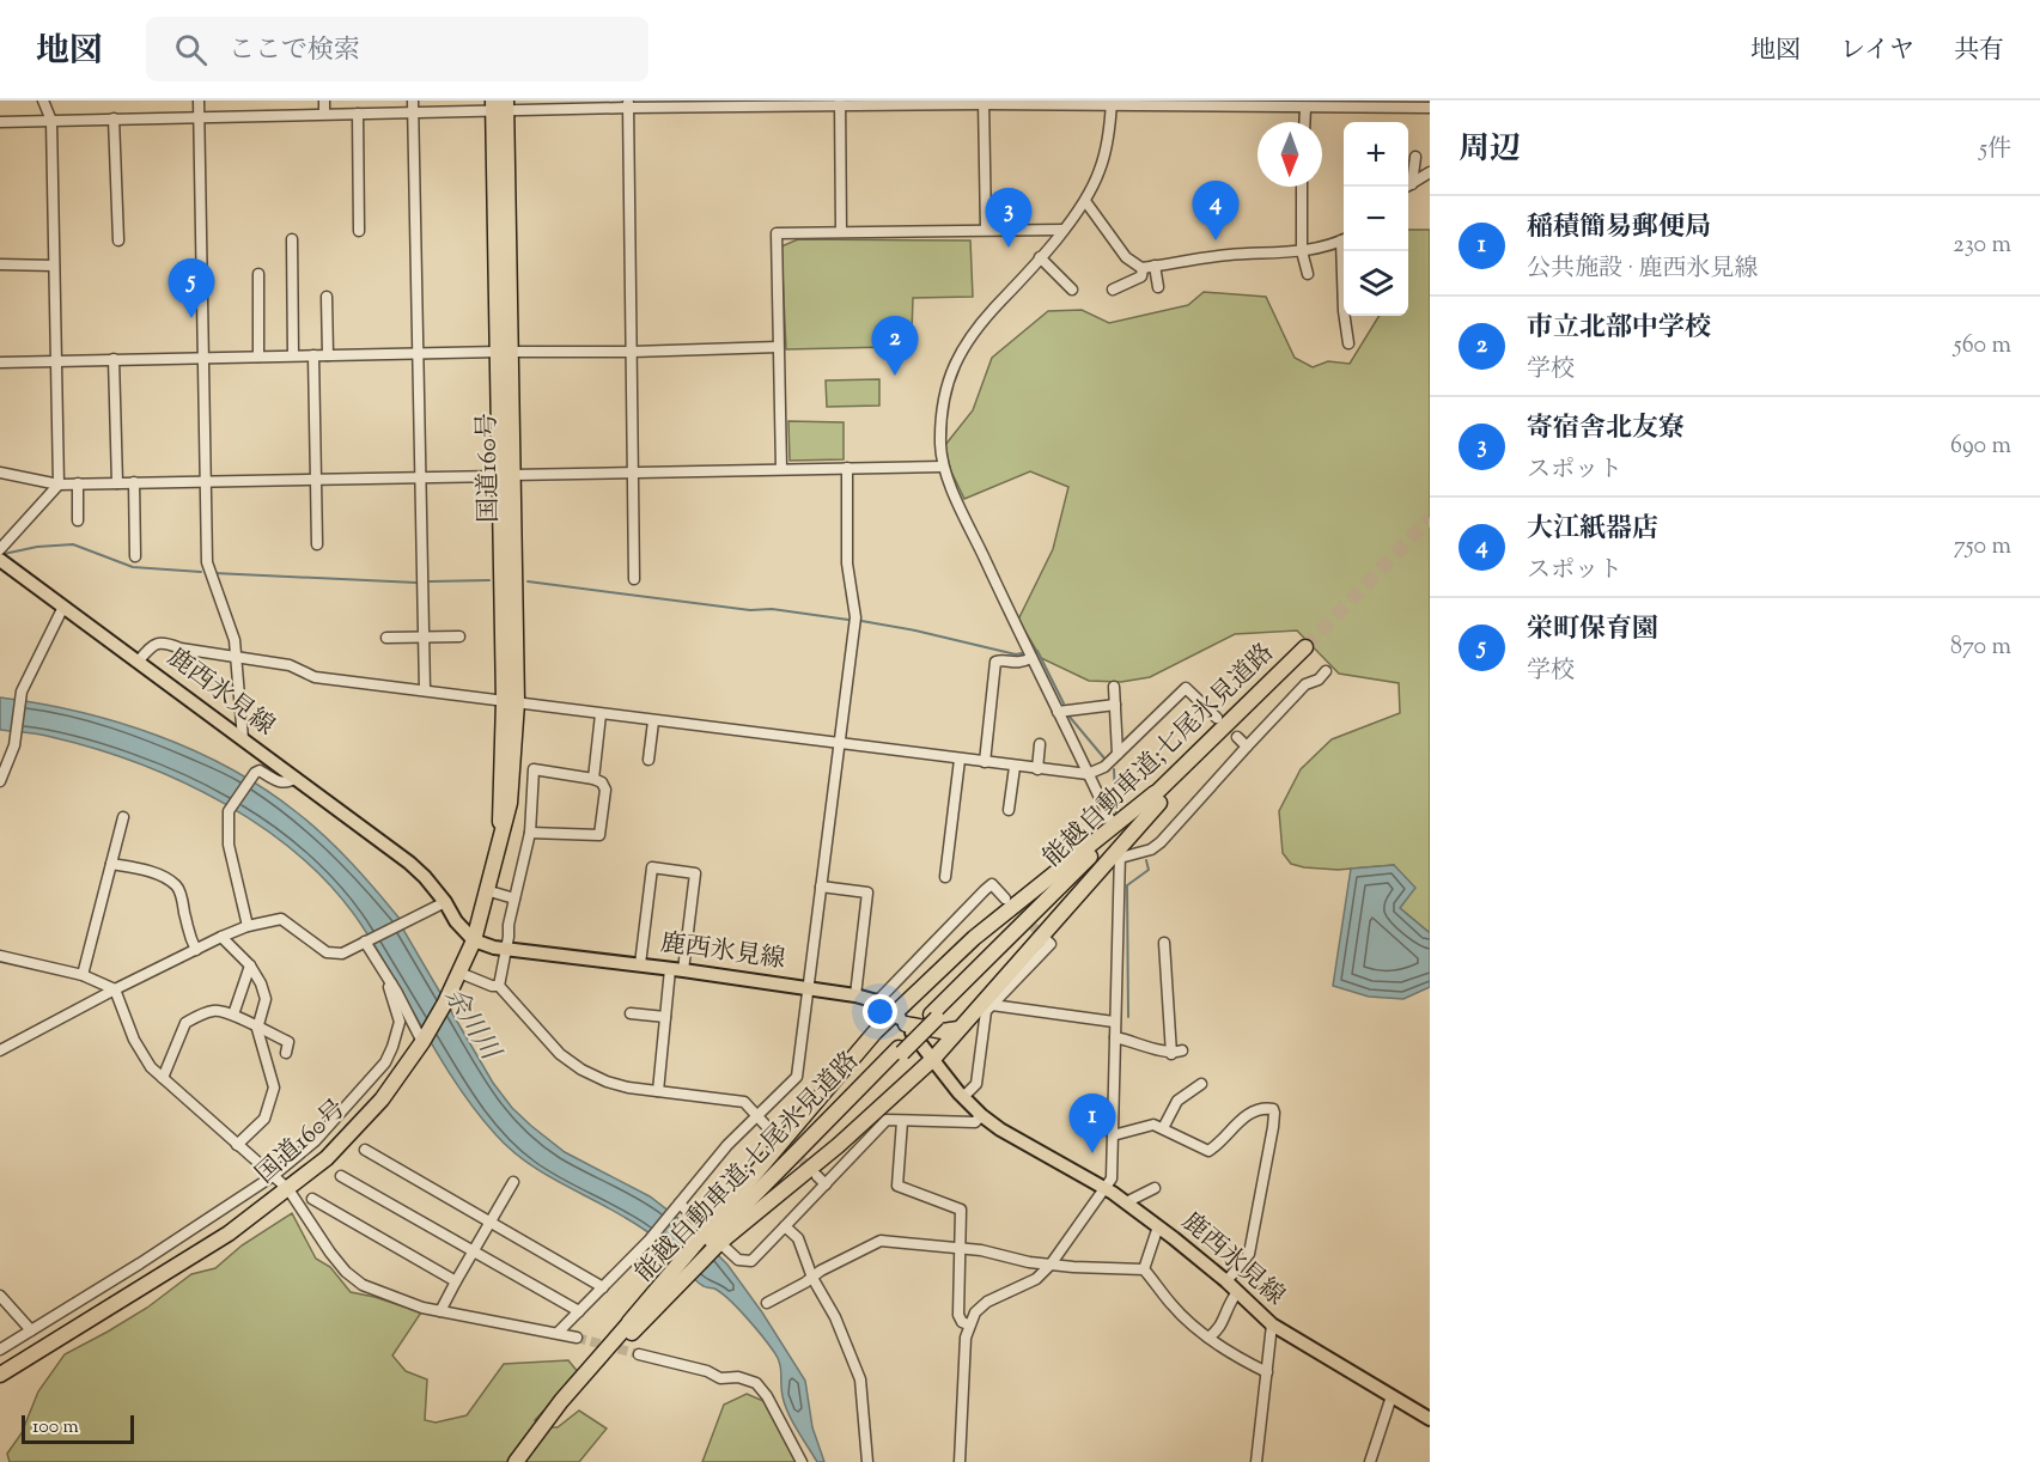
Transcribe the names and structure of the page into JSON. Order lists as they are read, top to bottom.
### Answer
{
  "streets": {
    "highway": ["国道160号", "能越自動車道;七尾氷見道路"],
    "main road": ["鹿西氷見線"]
  },
  "crossings": [
    ["国道160号", "鹿西氷見線"]
  ],
  "water": ["余川川"],
  "scale_bar": "100 m",
  "north": "bottom",
  "page": {
    "header": "地図",
    "search": "ここで検索",
    "nav": ["地図", "レイヤ", "共有"],
    "heading": ["周辺", "5件"],
    "map_buttons": ["+", "−"],
    "pins": [
      "4",
      "3",
      "5",
      "2",
      "1"
    ],
    "list": [
      {
        "mark": "1",
        "name": "稲積簡易郵便局",
        "note": "公共施設 · 鹿西氷見線",
        "value": "230 m"
      },
      {
        "mark": "2",
        "name": "市立北部中学校",
        "note": "学校",
        "value": "560 m"
      },
      {
        "mark": "3",
        "name": "寄宿舎北友寮",
        "note": "スポット",
        "value": "690 m"
      },
      {
        "mark": "4",
        "name": "大江紙器店",
        "note": "スポット",
        "value": "750 m"
      },
      {
        "mark": "5",
        "name": "栄町保育園",
        "note": "学校",
        "value": "870 m"
      }
    ],
    "scale": "100 m"
  }
}
